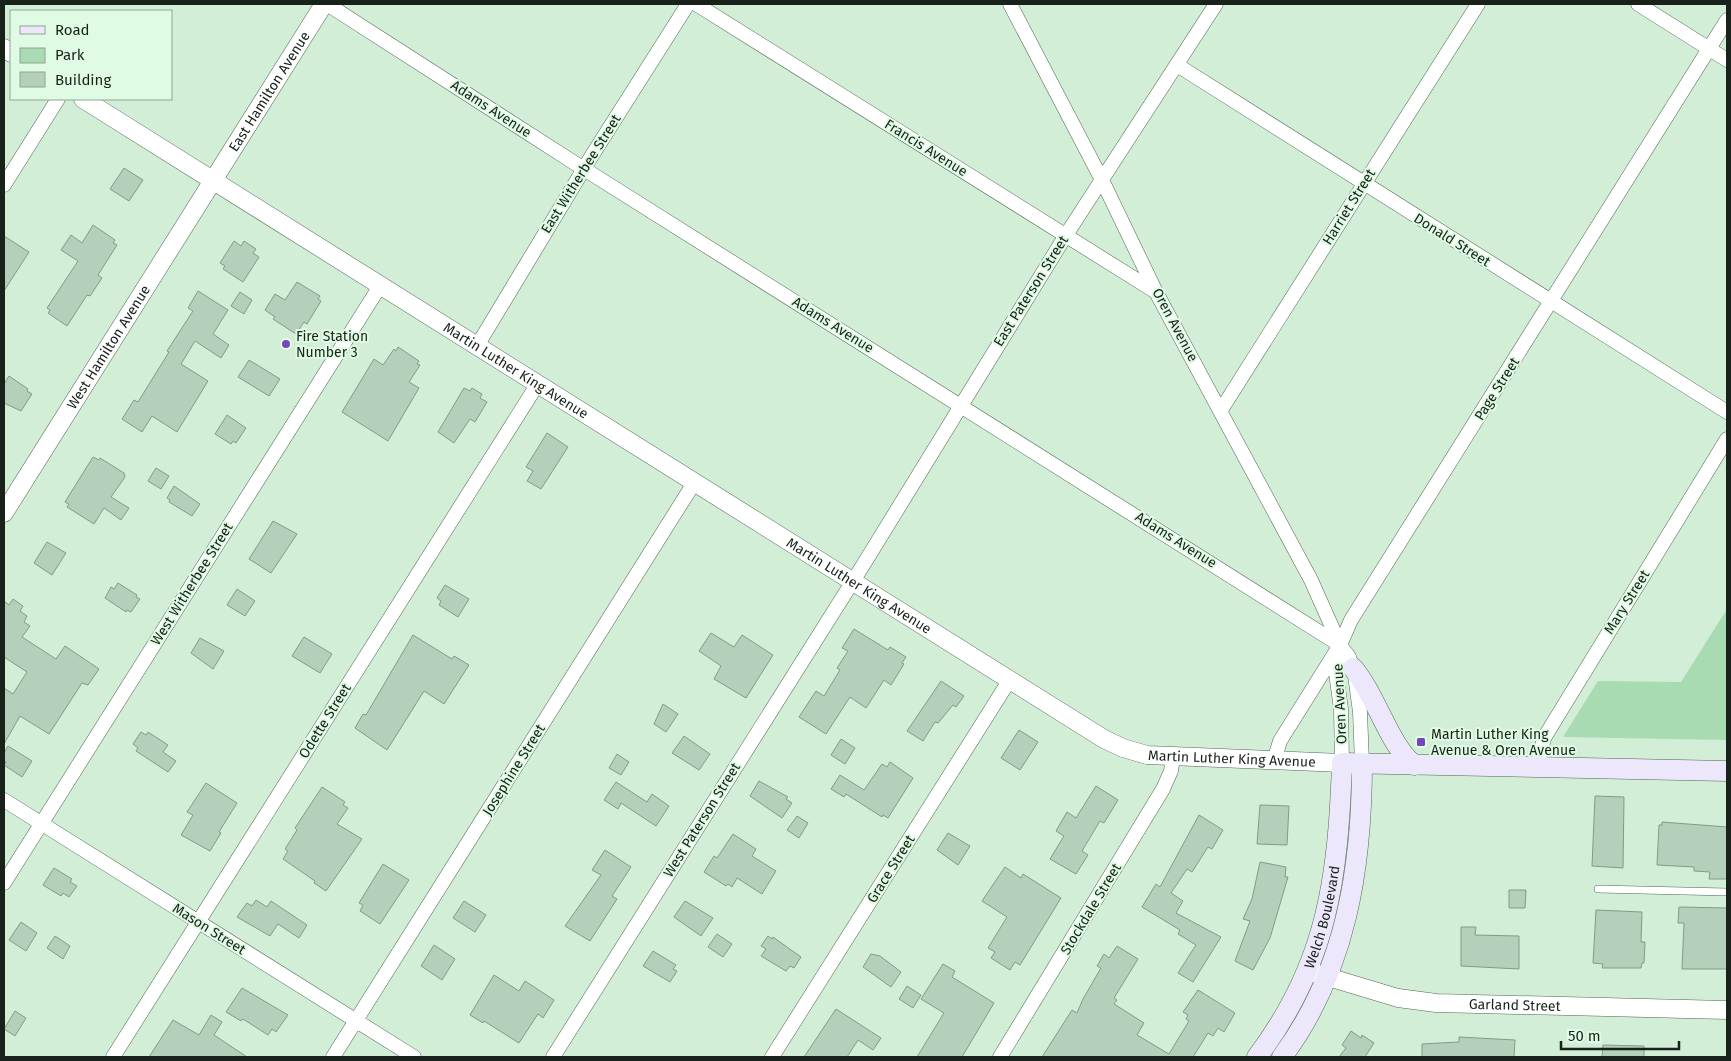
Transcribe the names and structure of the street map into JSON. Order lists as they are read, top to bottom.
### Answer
{
  "streets": {
    "main road": ["Martin Luther King Avenue", "Welch Boulevard"],
    "street": [
      "East Hamilton Avenue",
      "Adams Avenue",
      "Francis Avenue",
      "East Witherbee Street",
      "Harriet Street",
      "Donald Street",
      "East Paterson Street",
      "Oren Avenue",
      "West Hamilton Avenue",
      "Page Street",
      "West Witherbee Street",
      "Mary Street",
      "Odette Street",
      "Josephine Street",
      "West Paterson Street",
      "Grace Street",
      "Stockdale Street",
      "Mason Street",
      "Garland Street"
    ]
  },
  "crossings": [
    ["East Hamilton Avenue", "Adams Avenue"],
    ["East Hamilton Avenue", "West Hamilton Avenue"],
    ["East Hamilton Avenue", "Martin Luther King Avenue"],
    ["Adams Avenue", "East Witherbee Street"],
    ["Adams Avenue", "East Paterson Street"],
    ["Adams Avenue", "Oren Avenue"],
    ["Adams Avenue", "Page Street"],
    ["Francis Avenue", "East Paterson Street"],
    ["Francis Avenue", "Oren Avenue"],
    ["East Witherbee Street", "Martin Luther King Avenue"],
    ["Harriet Street", "Donald Street"],
    ["Harriet Street", "Oren Avenue"],
    ["Donald Street", "East Paterson Street"],
    ["Donald Street", "Page Street"],
    ["East Paterson Street", "Oren Avenue"],
    ["East Paterson Street", "Martin Luther King Avenue"],
    ["East Paterson Street", "West Paterson Street"],
    ["Oren Avenue", "Martin Luther King Avenue"],
    ["Oren Avenue", "Page Street"],
    ["Oren Avenue", "Welch Boulevard"],
    ["West Hamilton Avenue", "Martin Luther King Avenue"],
    ["Martin Luther King Avenue", "Page Street"],
    ["Martin Luther King Avenue", "West Witherbee Street"],
    ["Martin Luther King Avenue", "Mary Street"],
    ["Martin Luther King Avenue", "Odette Street"],
    ["Martin Luther King Avenue", "Josephine Street"],
    ["Martin Luther King Avenue", "West Paterson Street"],
    ["Martin Luther King Avenue", "Grace Street"],
    ["Martin Luther King Avenue", "Stockdale Street"],
    ["Martin Luther King Avenue", "Welch Boulevard"],
    ["West Witherbee Street", "Mason Street"],
    ["Odette Street", "Mason Street"],
    ["Josephine Street", "Mason Street"],
    ["Welch Boulevard", "Garland Street"]
  ],
  "places": {
    "other": ["Fire Station Number 3"],
    "transit": ["Martin Luther King Avenue & Oren Avenue"]
  },
  "legend": ["Road", "Park", "Building"],
  "scale_bar": "50 m"
}
